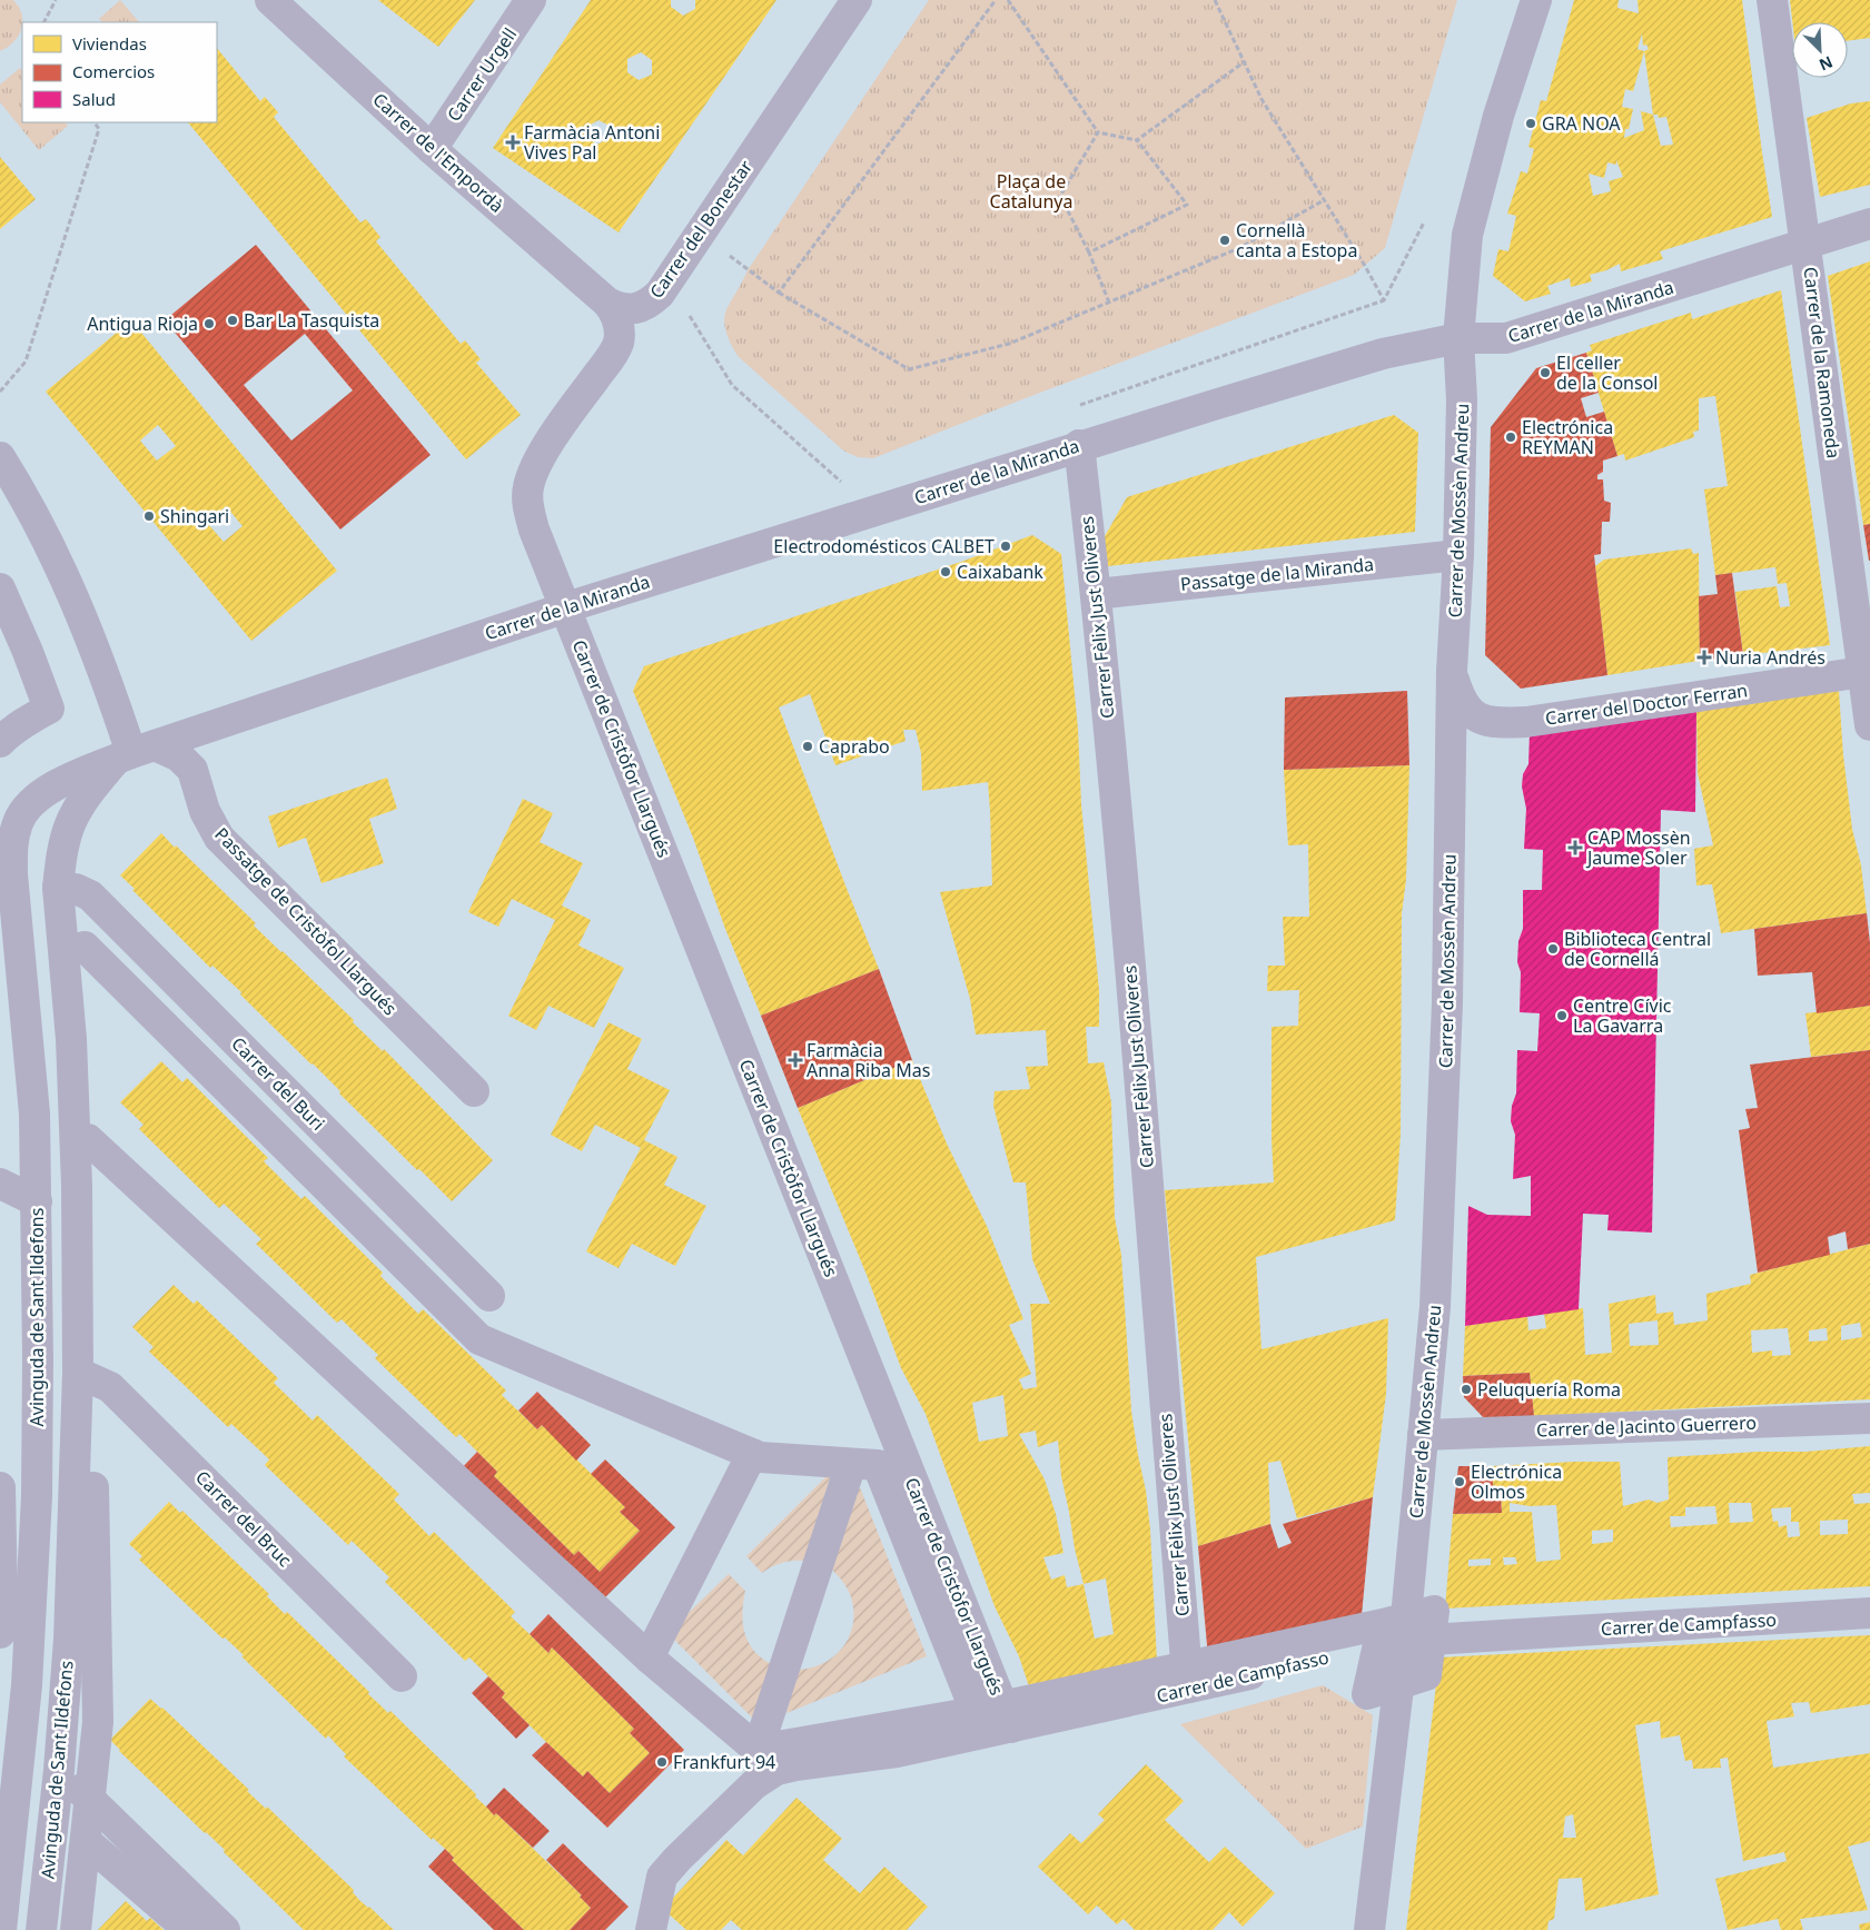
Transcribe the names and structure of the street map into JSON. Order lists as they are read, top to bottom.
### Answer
{
  "streets": {
    "street": [
      "Carrer Urgell",
      "Carrer de l'Empordà",
      "Carrer del Bonestar",
      "Carrer de la Miranda",
      "Carrer de la Ramoneda",
      "Carrer de Mossèn Andreu",
      "Passatge de la Miranda",
      "Carrer Fèlix Just Oliveres",
      "Carrer del Doctor Ferran",
      "Carrer de Cristòfor Llargués",
      "Passatge de Cristòfol Llargués",
      "Carrer del Buri",
      "Avinguda de Sant Ildefons",
      "Carrer de Jacinto Guerrero",
      "Carrer del Bruc",
      "Carrer de Campfasso"
    ]
  },
  "crossings": [
    ["Carrer Urgell", "Carrer de l'Empordà"],
    ["Carrer de l'Empordà", "Carrer del Bonestar"],
    ["Carrer de la Miranda", "Carrer de la Ramoneda"],
    ["Carrer de la Miranda", "Carrer de Mossèn Andreu"],
    ["Carrer de la Miranda", "Carrer Fèlix Just Oliveres"],
    ["Carrer de la Miranda", "Carrer de Cristòfor Llargués"],
    ["Carrer de la Miranda", "Passatge de Cristòfol Llargués"],
    ["Carrer de la Miranda", "Avinguda de Sant Ildefons"],
    ["Carrer de la Ramoneda", "Carrer del Doctor Ferran"],
    ["Carrer de Mossèn Andreu", "Passatge de la Miranda"],
    ["Carrer de Mossèn Andreu", "Carrer del Doctor Ferran"],
    ["Carrer de Mossèn Andreu", "Carrer de Jacinto Guerrero"],
    ["Carrer de Mossèn Andreu", "Carrer de Campfasso"],
    ["Passatge de la Miranda", "Carrer Fèlix Just Oliveres"],
    ["Carrer Fèlix Just Oliveres", "Carrer de Campfasso"],
    ["Carrer de Cristòfor Llargués", "Carrer de Campfasso"],
    ["Passatge de Cristòfol Llargués", "Avinguda de Sant Ildefons"],
    ["Carrer del Buri", "Avinguda de Sant Ildefons"],
    ["Avinguda de Sant Ildefons", "Carrer del Bruc"]
  ],
  "parks": ["Plaça de Catalunya"],
  "places": {
    "other": [
      "GRA NOA",
      "Cornellà canta a Estopa",
      "Bar La Tasquista",
      "Antigua Rioja",
      "El celler de la Consol",
      "Electrónica REYMAN",
      "Shingari",
      "Electrodomésticos CALBET",
      "Caixabank",
      "Caprabo",
      "Biblioteca Central de Cornellá",
      "Centre Cívic La Gavarra",
      "Peluquería Roma",
      "Electrónica Olmos",
      "Frankfurt 94"
    ],
    "health": [
      "Farmàcia Antoni Vives Pal",
      "Nuria Andrés",
      "CAP Mossèn Jaume Soler",
      "Farmàcia Anna Riba Mas"
    ]
  },
  "legend": ["Viviendas", "Comercios", "Salud"],
  "north": "bottom right"
}
